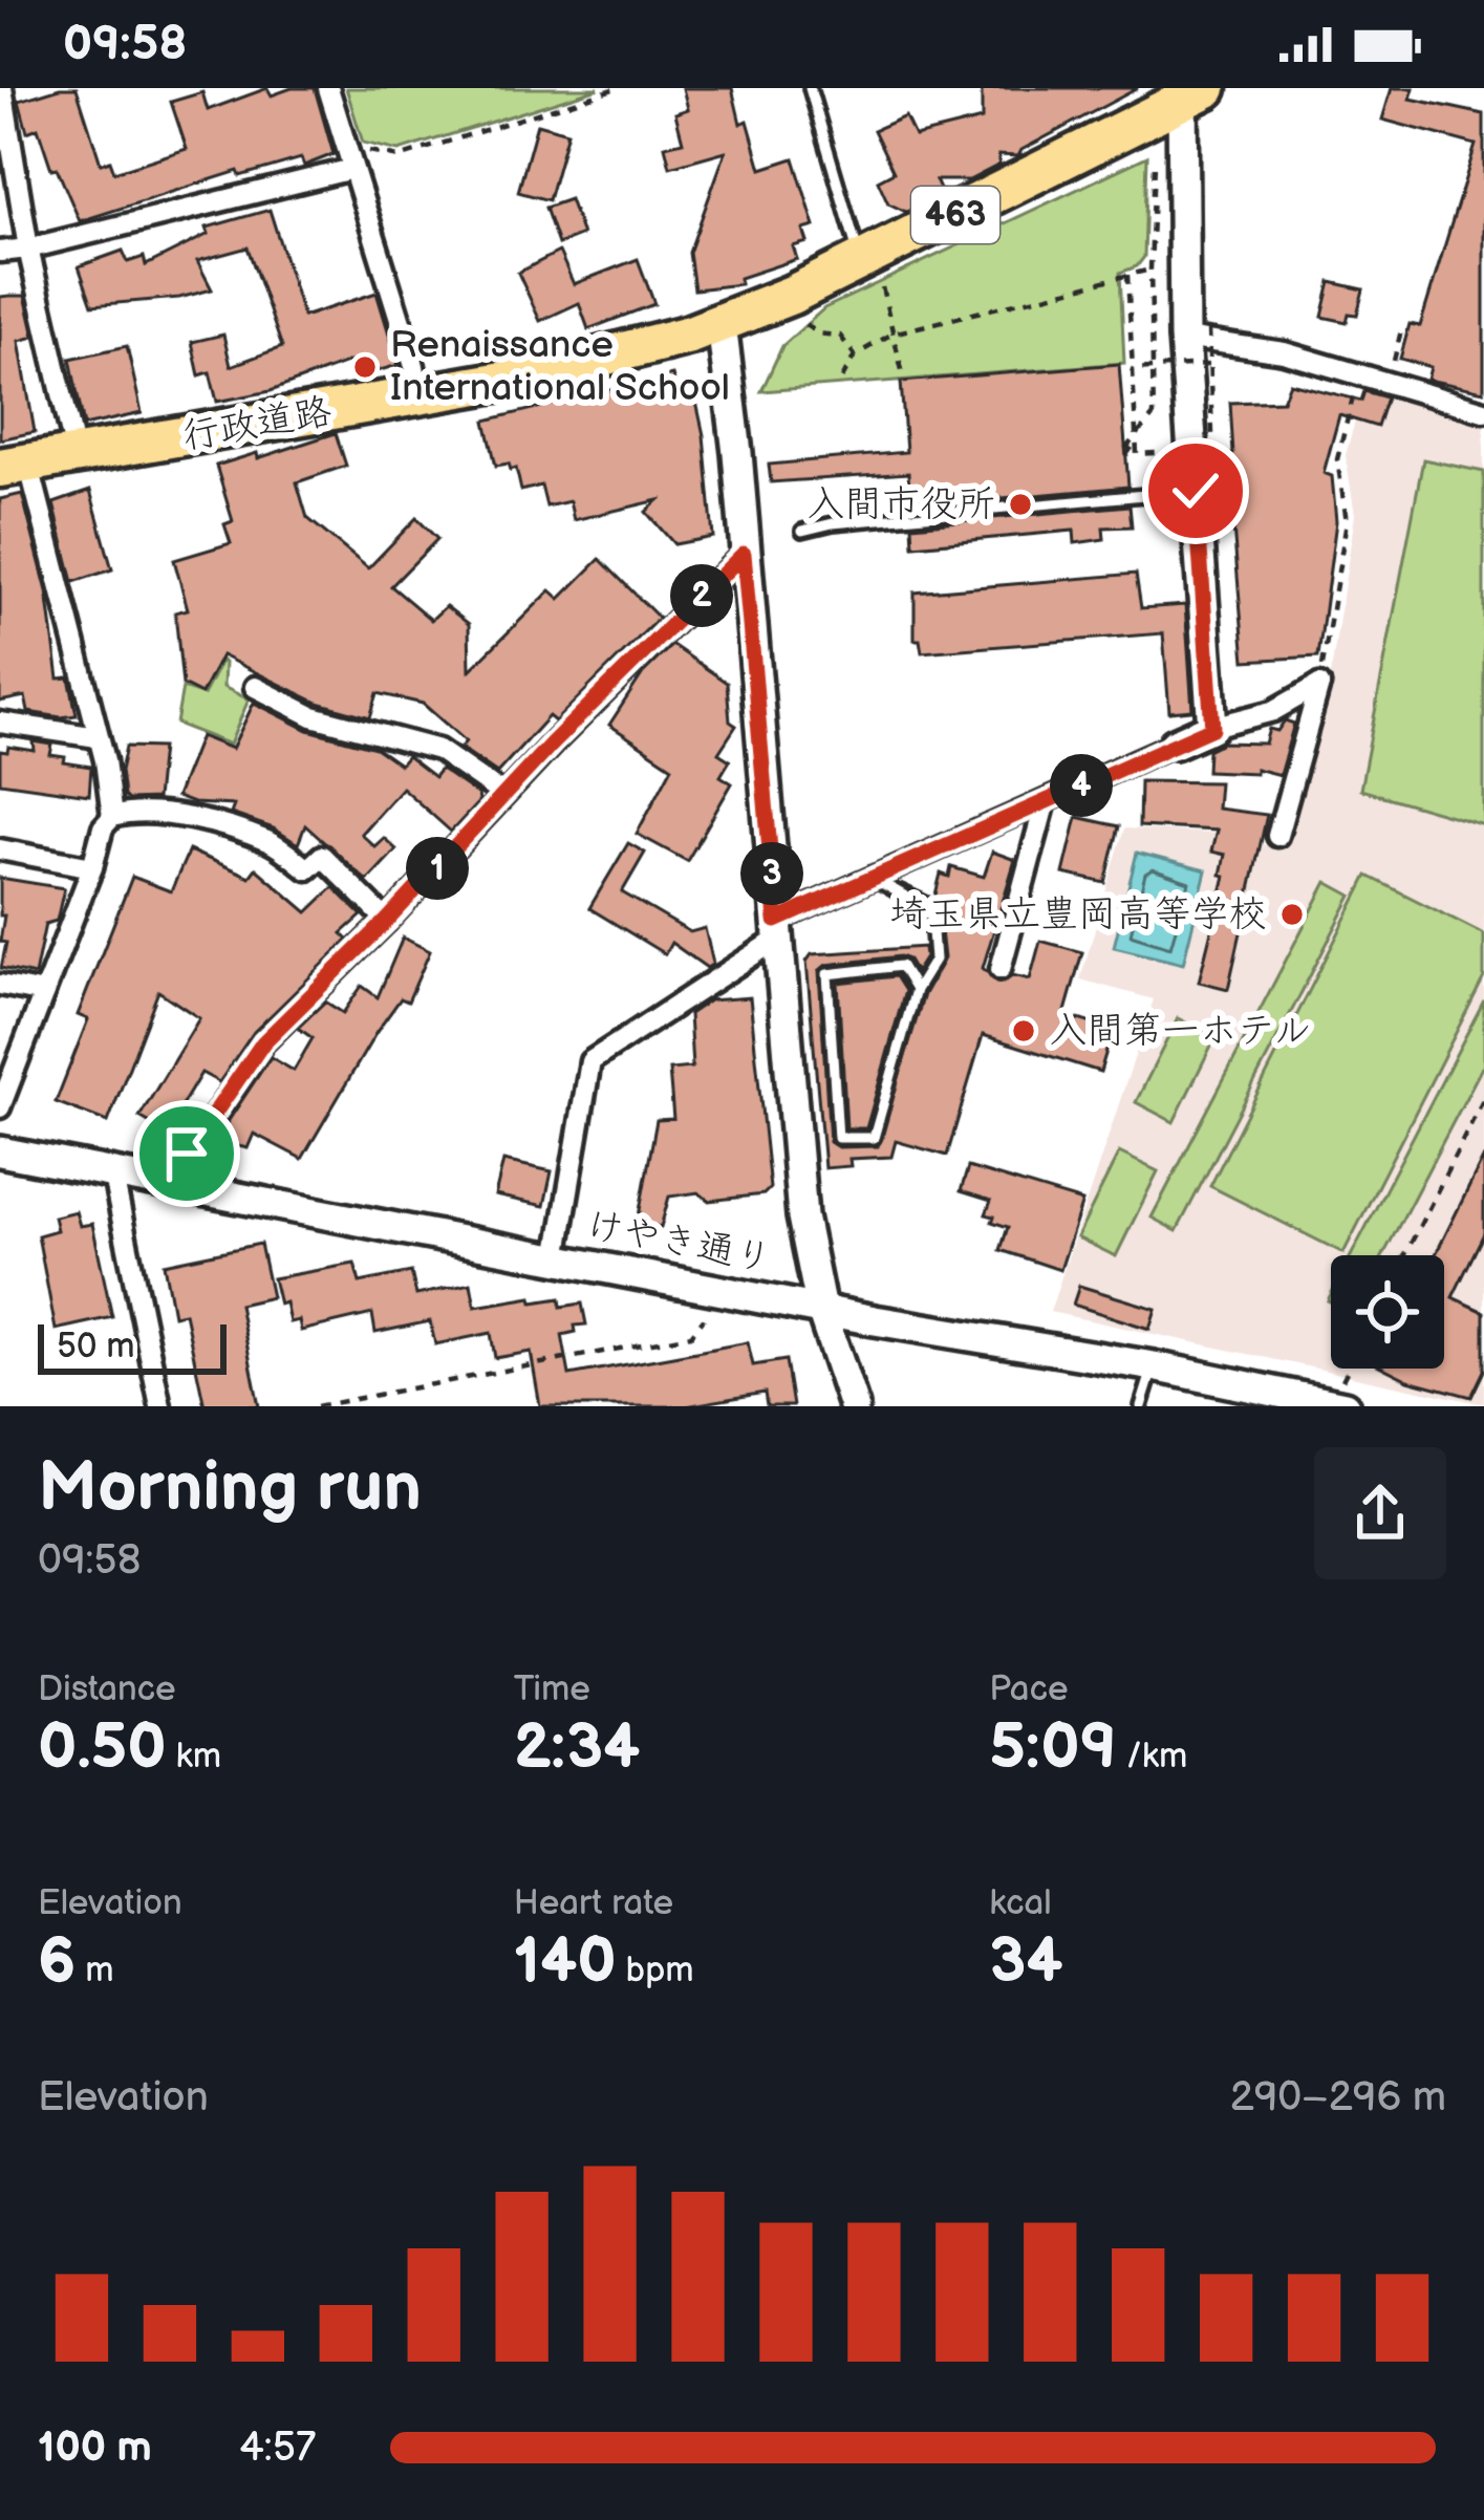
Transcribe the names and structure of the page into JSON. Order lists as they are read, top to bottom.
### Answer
{
  "streets": {
    "highway": ["463", "行政道路"],
    "street": ["けやき通り"]
  },
  "places": [
    "Renaissance International School",
    "入間市役所",
    "埼玉県立豊岡高等学校",
    "入間第一ホテル"
  ],
  "scale_bar": "50 m",
  "page": {
    "status": "09:58",
    "pins": [
      "2",
      "4",
      "1",
      "3"
    ],
    "scale": "50 m",
    "heading": ["Morning run", "09:58"],
    "stats": [
      ["Distance", "0.50 km"],
      ["Time", "2:34"],
      ["Pace", "5:09 /km"],
      ["Elevation", "6 m"],
      ["Heart rate", "140 bpm"],
      ["kcal", "34"]
    ],
    "chart": ["Elevation", "290–296 m"],
    "list": [
      {
        "name": "100 m",
        "note": "4:57"
      }
    ]
  }
}
